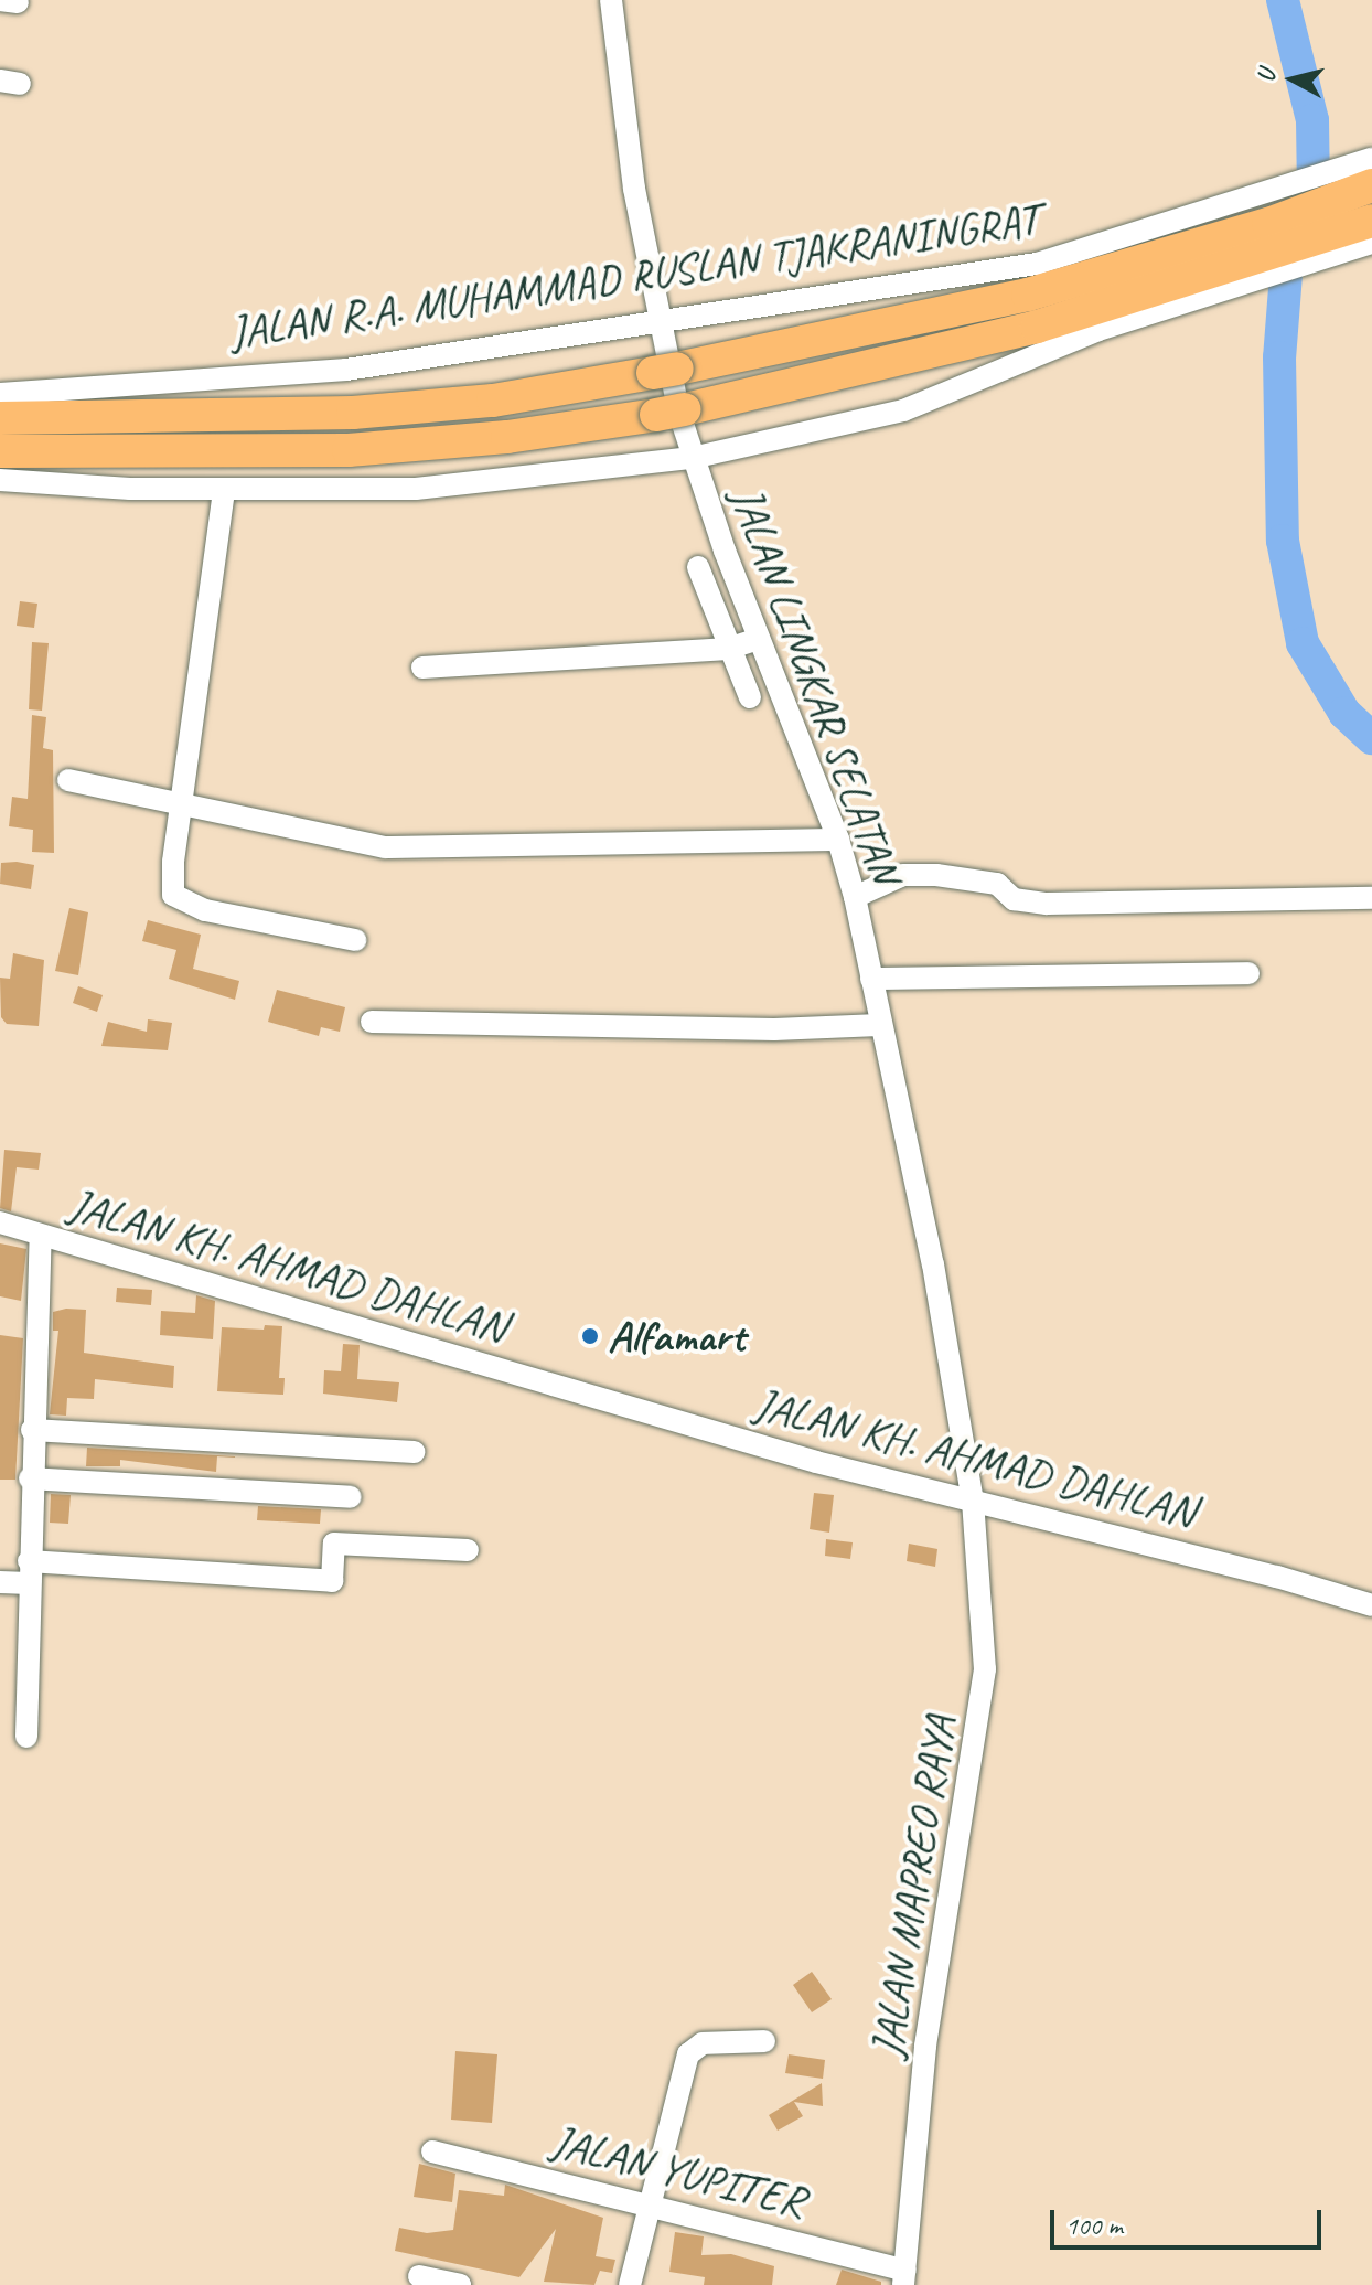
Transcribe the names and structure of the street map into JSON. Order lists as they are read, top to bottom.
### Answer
{
  "streets": {
    "highway": ["JALAN R.A. MUHAMMAD RUSLAN TJAKRANINGRAT"],
    "street": [
      "JALAN LINGKAR SELATAN",
      "JALAN KH. AHMAD DAHLAN",
      "JALAN MAPREO RAYA",
      "JALAN YUPITER"
    ]
  },
  "crossings": [
    ["JALAN R.A. MUHAMMAD RUSLAN TJAKRANINGRAT", "JALAN LINGKAR SELATAN"],
    ["JALAN LINGKAR SELATAN", "JALAN KH. AHMAD DAHLAN"],
    ["JALAN LINGKAR SELATAN", "JALAN MAPREO RAYA"],
    ["JALAN KH. AHMAD DAHLAN", "JALAN MAPREO RAYA"],
    ["JALAN MAPREO RAYA", "JALAN YUPITER"]
  ],
  "places": ["Alfamart"],
  "scale_bar": "100 m",
  "north": "left"
}
